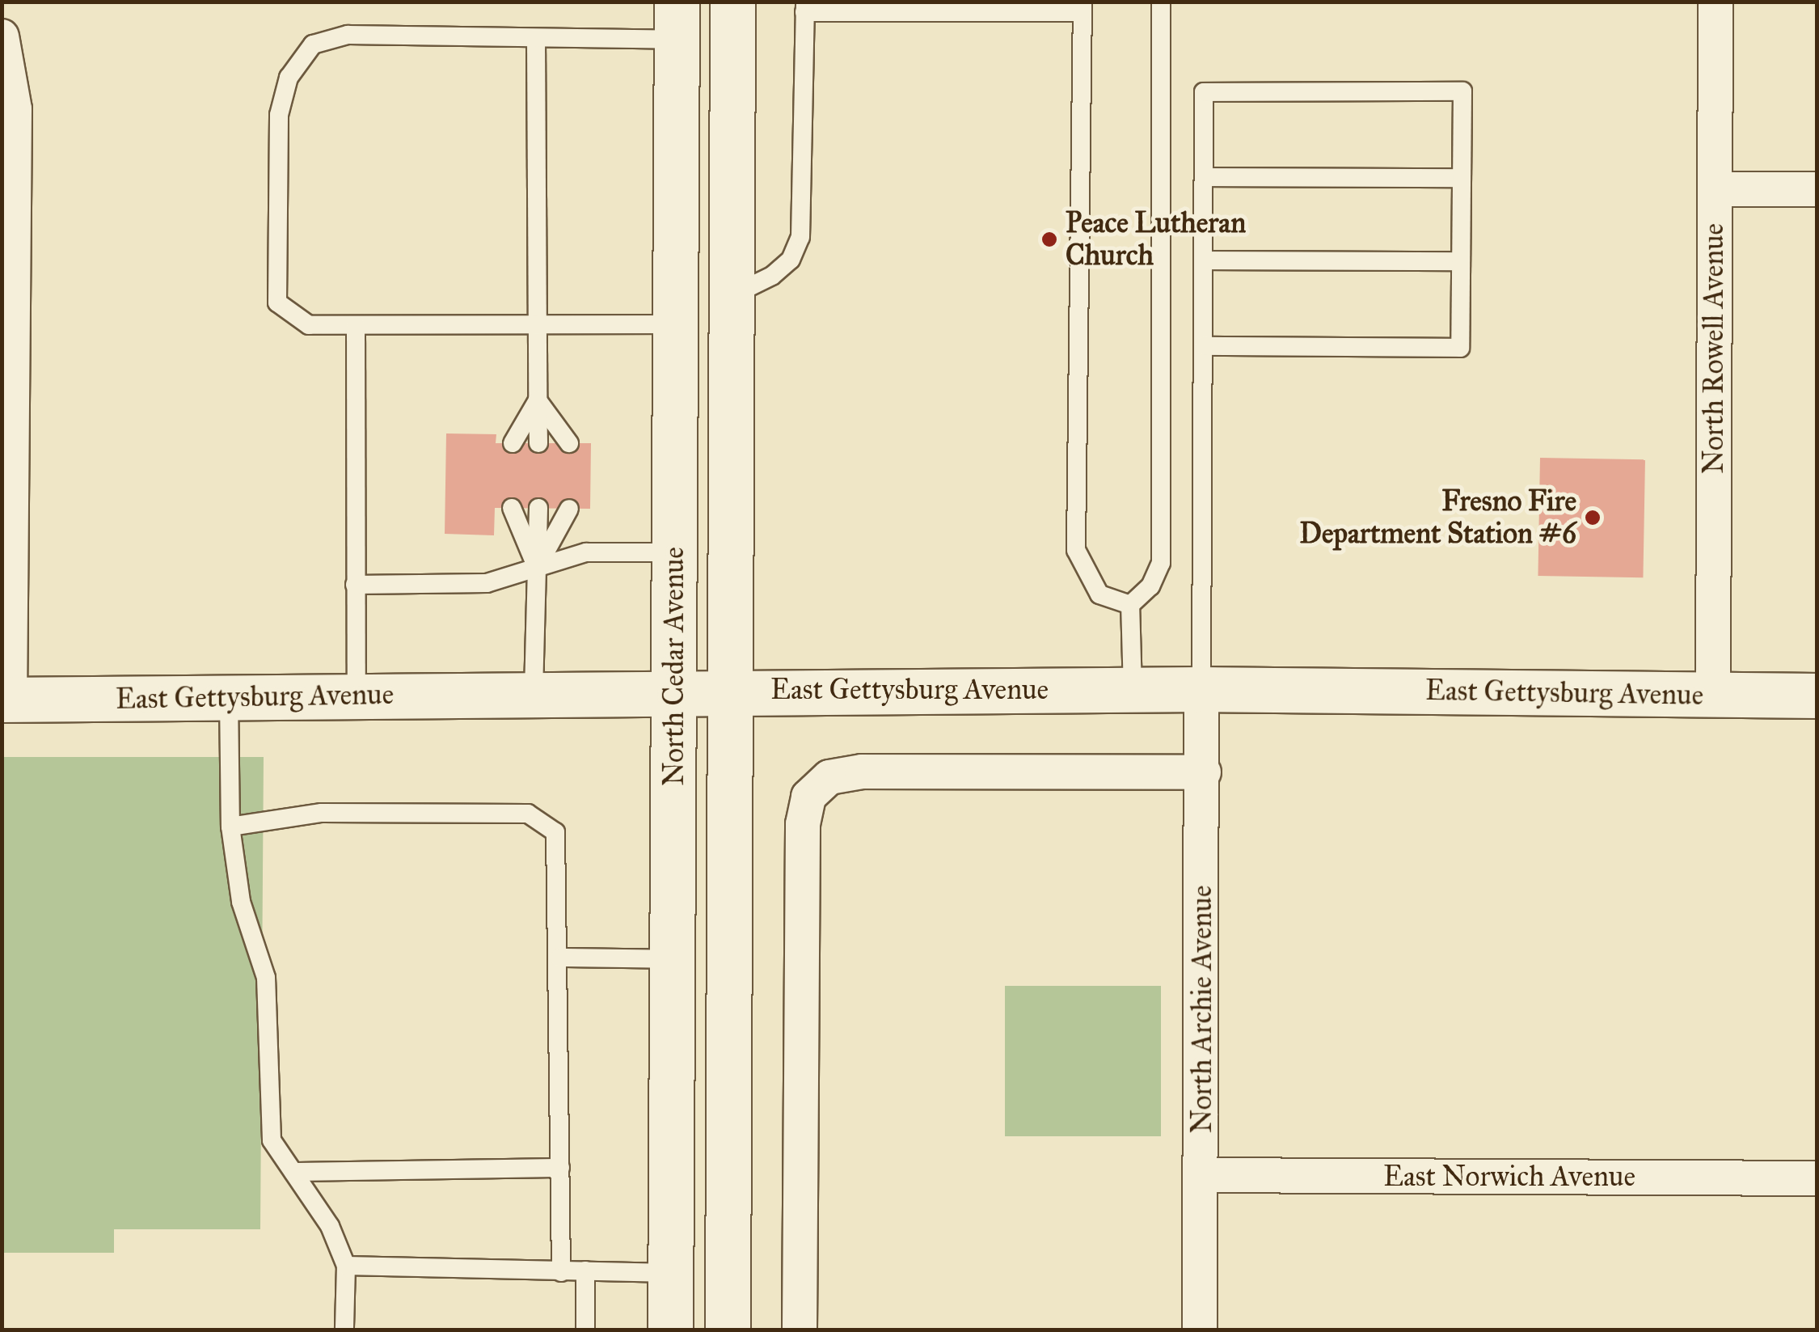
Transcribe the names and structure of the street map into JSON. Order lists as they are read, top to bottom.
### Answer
{
  "streets": {
    "main road": ["North Cedar Avenue", "East Gettysburg Avenue"],
    "street": ["North Rowell Avenue", "North Archie Avenue", "East Norwich Avenue"]
  },
  "crossings": [
    ["North Rowell Avenue", "East Gettysburg Avenue"],
    ["North Cedar Avenue", "East Gettysburg Avenue"],
    ["East Gettysburg Avenue", "North Archie Avenue"],
    ["North Archie Avenue", "East Norwich Avenue"]
  ],
  "places": ["Peace Lutheran Church", "Fresno Fire Department Station #6"]
}
